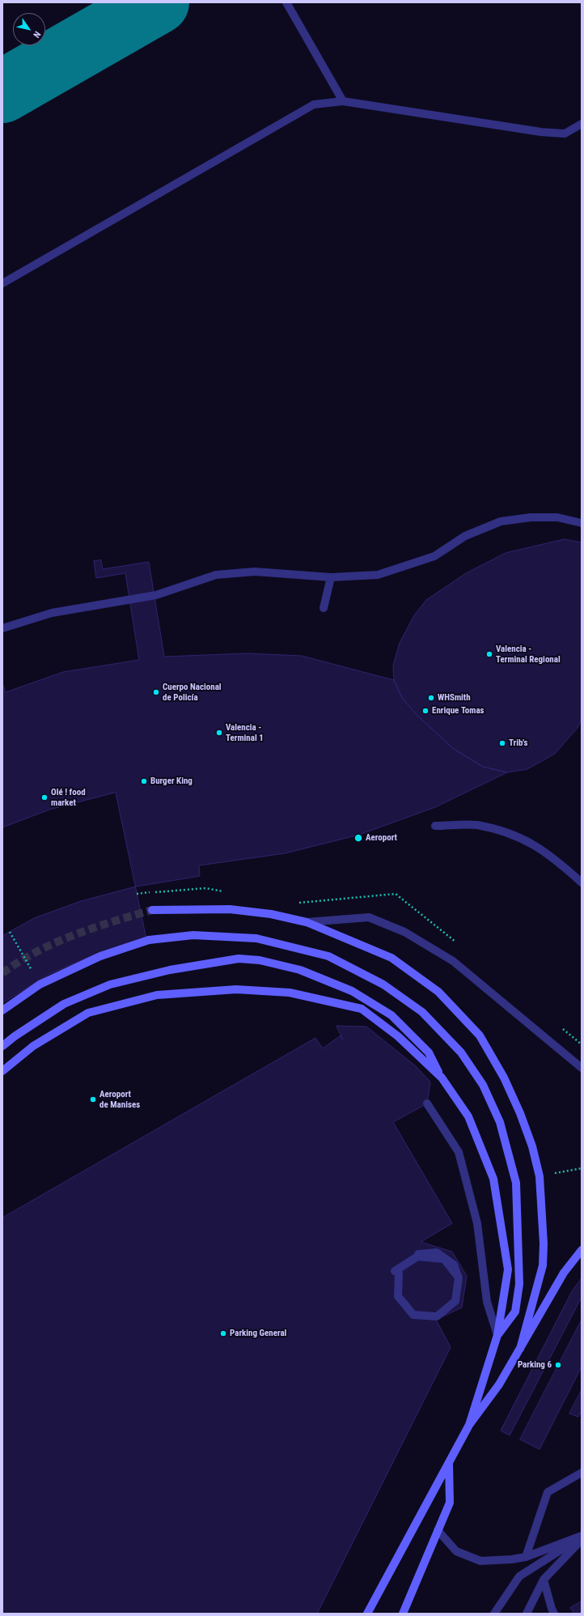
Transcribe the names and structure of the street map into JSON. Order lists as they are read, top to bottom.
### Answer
{
  "places": [
    "Valencia - Terminal Regional",
    "Cuerpo Nacional de Policía",
    "WHSmith",
    "Enrique Tomas",
    "Valencia - Terminal 1",
    "Trib's",
    "Burger King",
    "Olé ! food market",
    "Aeroport",
    "Aeroport de Manises",
    "Parking General",
    "Parking 6"
  ],
  "north": "bottom right"
}
